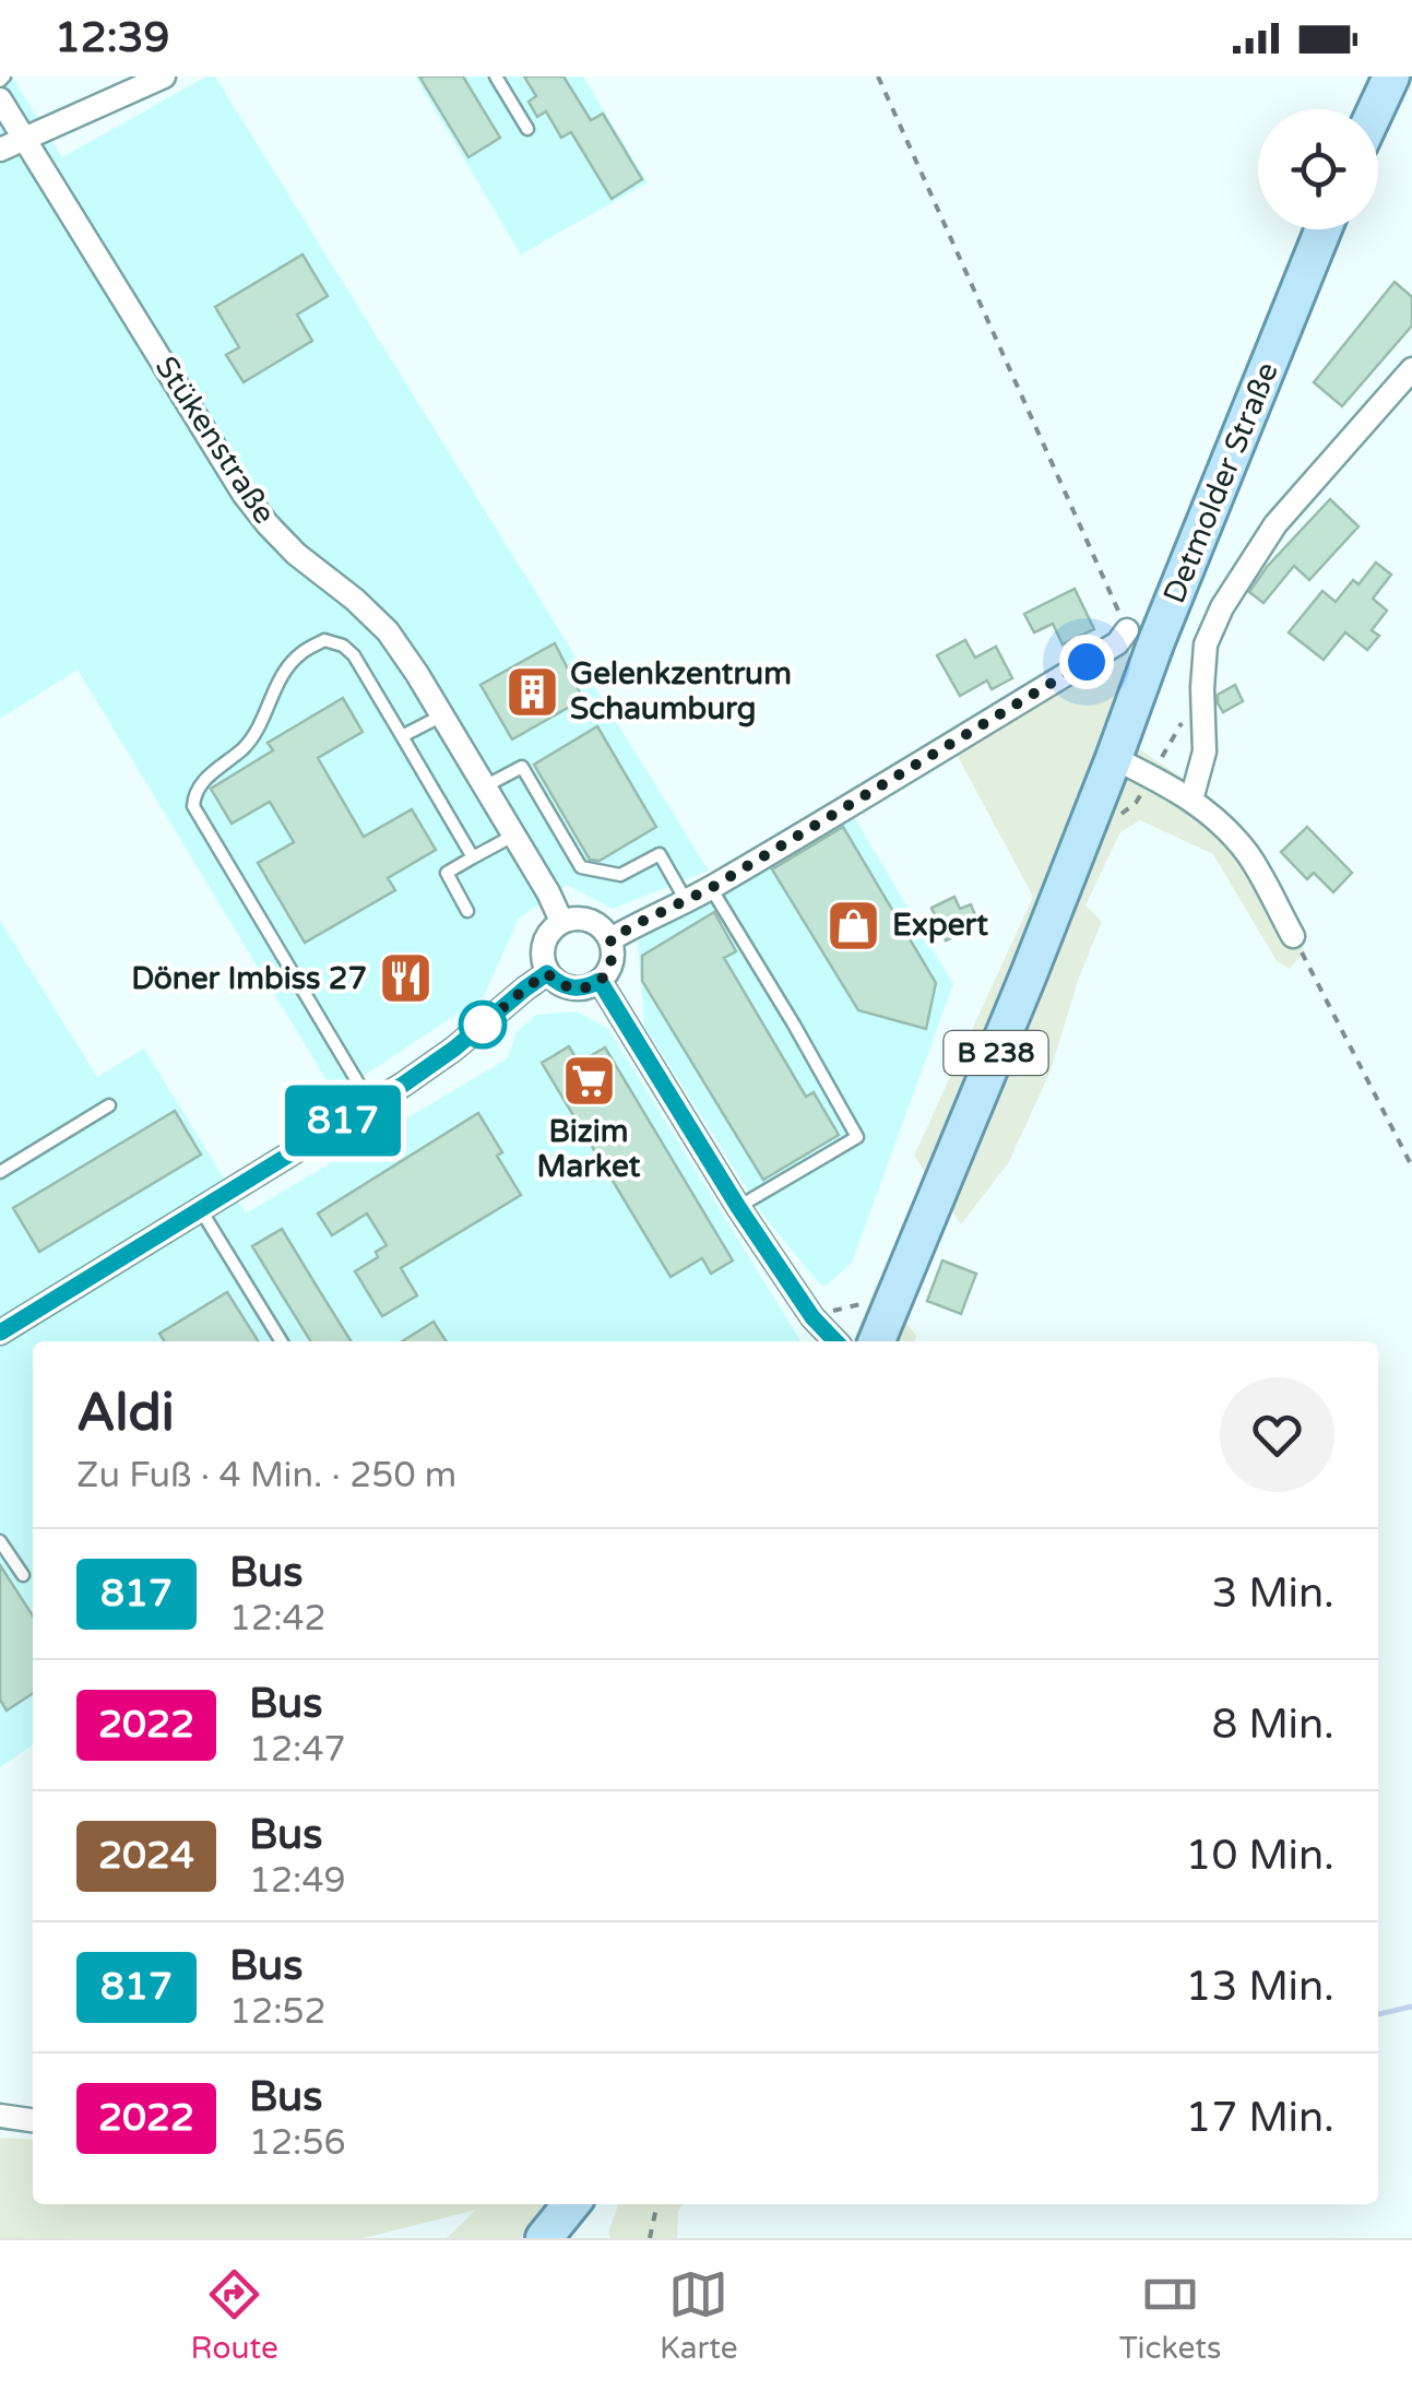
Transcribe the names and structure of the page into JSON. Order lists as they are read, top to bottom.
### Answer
{
  "streets": {
    "main road": ["Detmolder Straße", "B 238"],
    "street": ["Stükenstraße"]
  },
  "places": {
    "building": ["Gelenkzentrum Schaumburg"],
    "shop": ["Expert"],
    "restaurant": ["Döner Imbiss 27"],
    "supermarket": ["Bizim Market"]
  },
  "lines": ["bus line 817"],
  "page": {
    "status": "12:39",
    "on_map": "817",
    "heading": ["Aldi", "Zu Fuß · 4 Min. · 250 m"],
    "list": [
      {
        "mark": "817",
        "name": "Bus",
        "note": "12:42",
        "value": "3 Min."
      },
      {
        "mark": "2022",
        "name": "Bus",
        "note": "12:47",
        "value": "8 Min."
      },
      {
        "mark": "2024",
        "name": "Bus",
        "note": "12:49",
        "value": "10 Min."
      },
      {
        "mark": "817",
        "name": "Bus",
        "note": "12:52",
        "value": "13 Min."
      },
      {
        "mark": "2022",
        "name": "Bus",
        "note": "12:56",
        "value": "17 Min."
      }
    ],
    "tabs": ["Route", "Karte", "Tickets"]
  }
}
